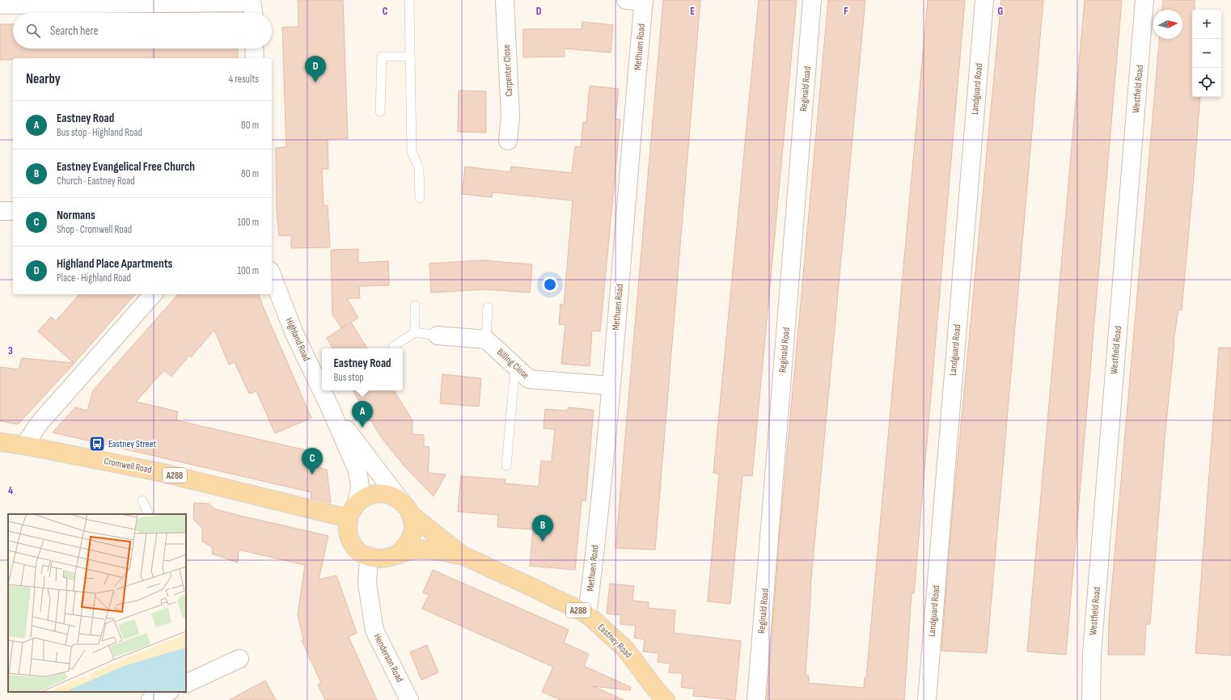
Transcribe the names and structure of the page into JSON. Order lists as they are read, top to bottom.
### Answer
{
  "streets": {
    "main road": ["Cromwell Road", "A288", "Eastney Road"],
    "street": [
      "Methuen Road",
      "Carpenter Close",
      "Reginald Road",
      "Landguard Road",
      "Westfield Road",
      "Highland Road",
      "Billing Close",
      "Henderson Road"
    ]
  },
  "crossings": [
    ["Methuen Road", "Billing Close"],
    ["Methuen Road", "Eastney Road"],
    ["Highland Road", "Cromwell Road"],
    ["Highland Road", "A288"],
    ["Highland Road", "Eastney Road"],
    ["Highland Road", "Henderson Road"],
    ["Cromwell Road", "A288"],
    ["Cromwell Road", "Eastney Road"],
    ["Cromwell Road", "Henderson Road"],
    ["A288", "Eastney Road"],
    ["A288", "Henderson Road"],
    ["Eastney Road", "Henderson Road"]
  ],
  "places": {
    "bus stop": ["Eastney Street"]
  },
  "north": "right",
  "page": {
    "map_buttons": ["+", "−"],
    "search": "Search here",
    "pins": [
      "D",
      "A",
      "C",
      "B"
    ],
    "heading": ["Nearby", "4 results"],
    "list": [
      {
        "mark": "A",
        "name": "Eastney Road",
        "note": "Bus stop · Highland Road",
        "value": "80 m"
      },
      {
        "mark": "B",
        "name": "Eastney Evangelical Free Church",
        "note": "Church · Eastney Road",
        "value": "80 m"
      },
      {
        "mark": "C",
        "name": "Normans",
        "note": "Shop · Cromwell Road",
        "value": "100 m"
      },
      {
        "mark": "D",
        "name": "Highland Place Apartments",
        "note": "Place · Highland Road",
        "value": "100 m"
      }
    ],
    "popup": ["Eastney Road", "Bus stop"]
  },
  "grid": {
    "columns": [
      "C",
      "D",
      "E",
      "F",
      "G"
    ],
    "rows": ["3", "4"]
  }
}
